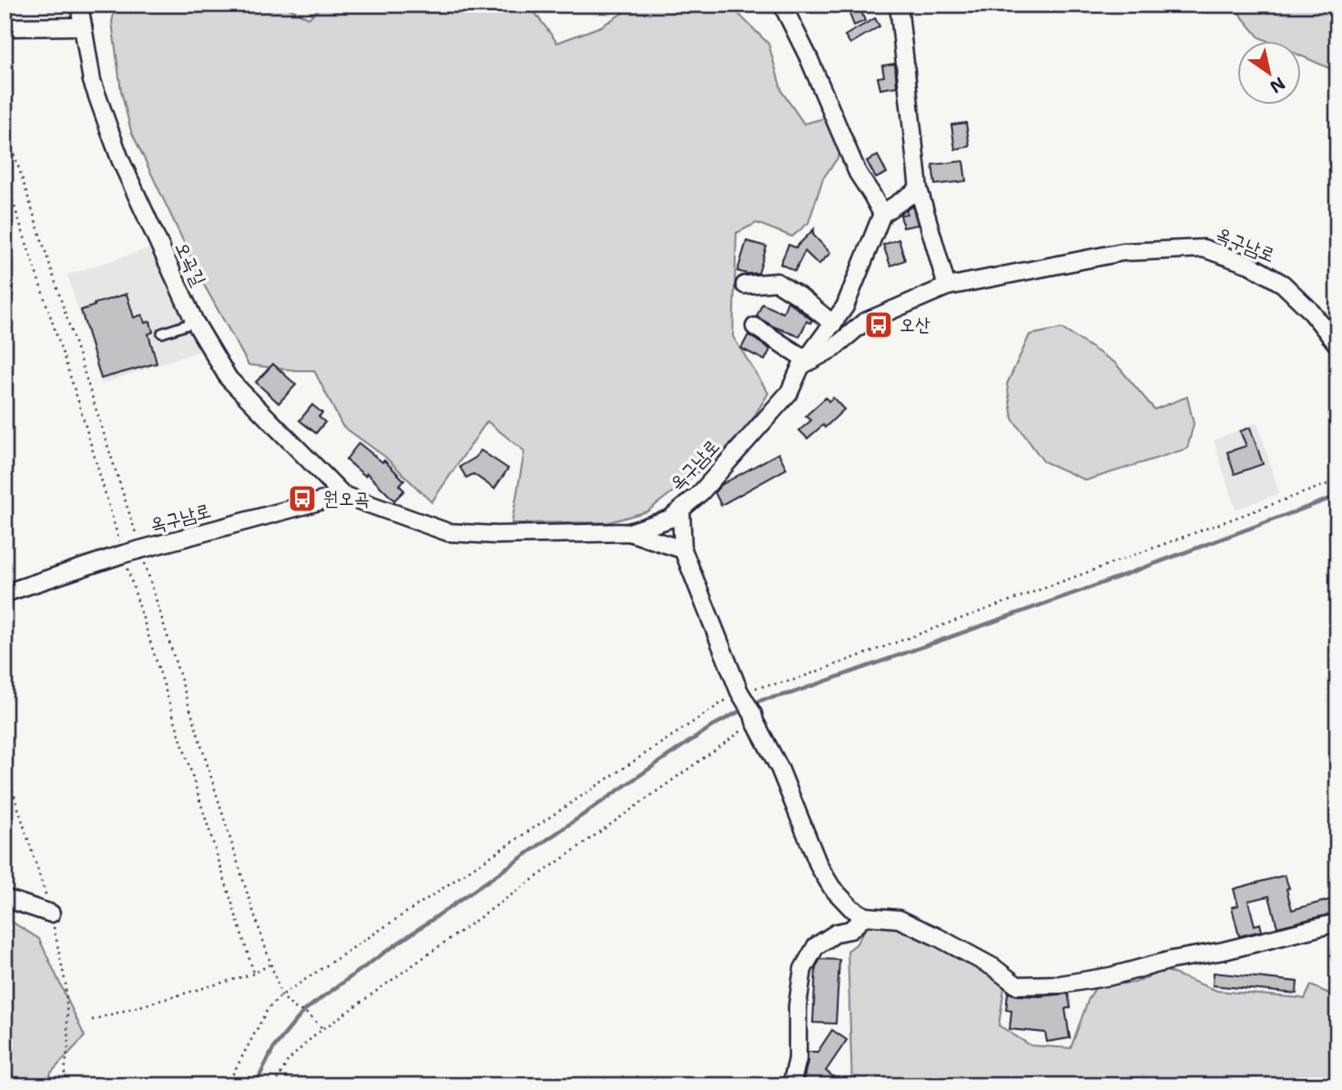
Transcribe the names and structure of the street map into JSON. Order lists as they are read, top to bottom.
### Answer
{
  "streets": {
    "street": ["옥구남로", "오곡길"]
  },
  "crossings": [
    ["옥구남로", "오곡길"]
  ],
  "places": {
    "bus stop": ["오산", "원오곡"]
  },
  "north": "bottom right"
}
